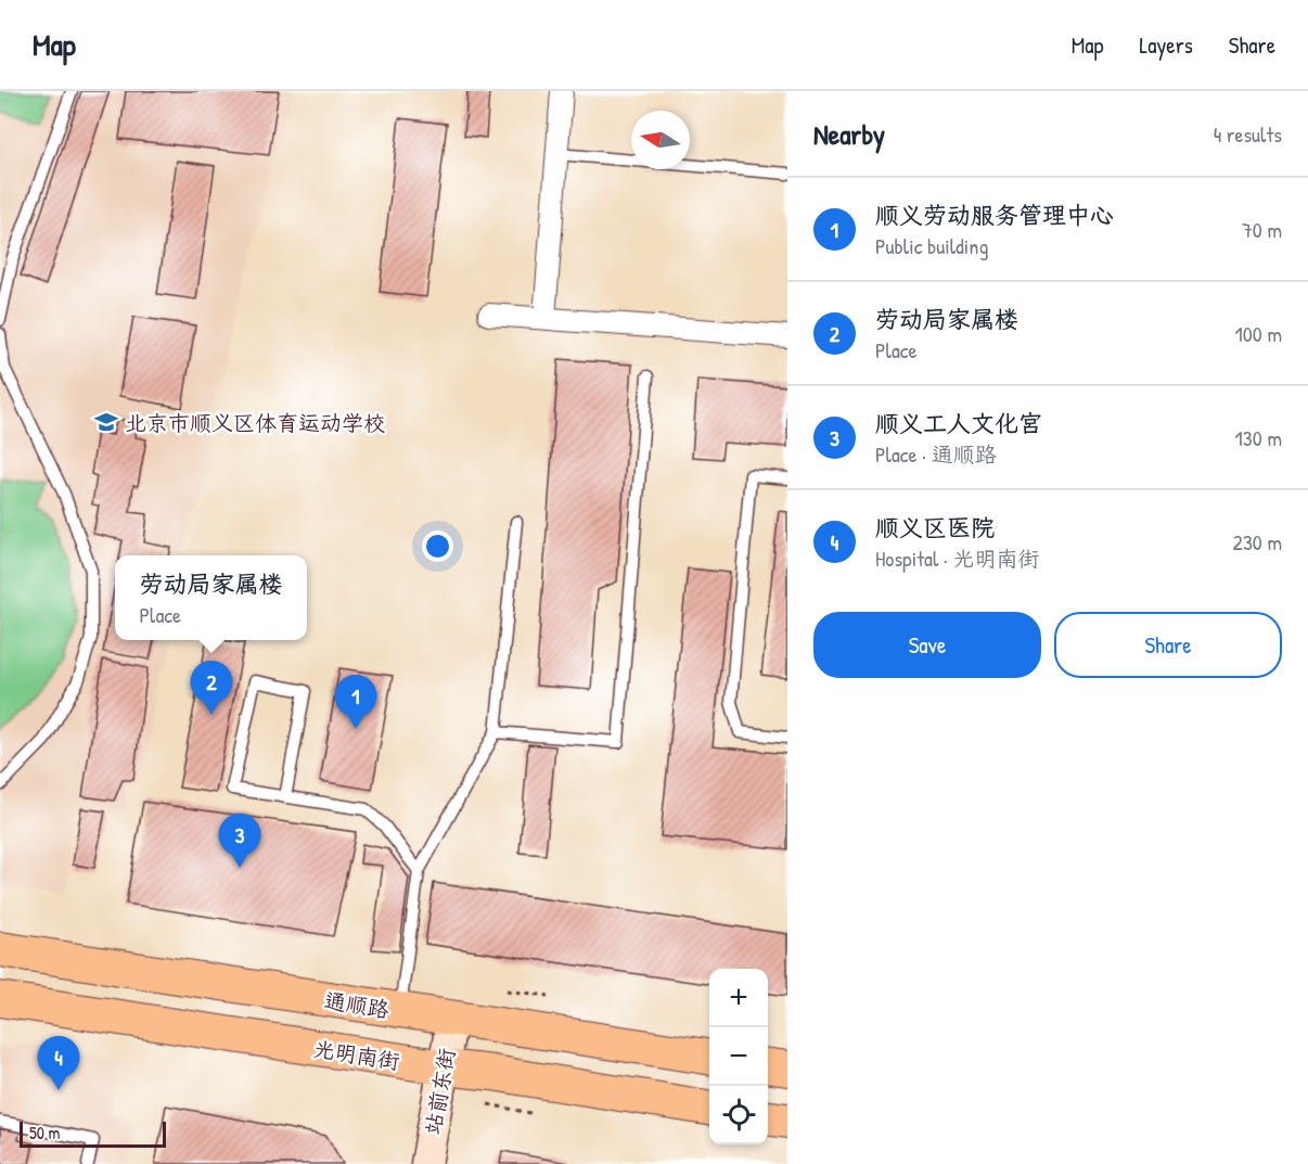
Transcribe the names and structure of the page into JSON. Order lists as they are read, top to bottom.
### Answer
{
  "streets": {
    "main road": ["通顺路", "光明南街"],
    "street": ["站前东街"]
  },
  "crossings": [
    ["通顺路", "站前东街"],
    ["光明南街", "站前东街"]
  ],
  "places": {
    "school or university": ["北京市顺义区体育运动学校"]
  },
  "scale_bar": "50 m",
  "north": "left",
  "page": {
    "header": "Map",
    "nav": ["Map", "Layers", "Share"],
    "heading": ["Nearby", "4 results"],
    "list": [
      {
        "mark": "1",
        "name": "顺义劳动服务管理中心",
        "note": "Public building",
        "value": "70 m"
      },
      {
        "mark": "2",
        "name": "劳动局家属楼",
        "note": "Place",
        "value": "100 m"
      },
      {
        "mark": "3",
        "name": "顺义工人文化宫",
        "note": "Place · 通顺路",
        "value": "130 m"
      },
      {
        "mark": "4",
        "name": "顺义区医院",
        "note": "Hospital · 光明南街",
        "value": "230 m"
      }
    ],
    "popup": ["劳动局家属楼", "Place"],
    "buttons": ["Save", "Share"],
    "pins": [
      "2",
      "1",
      "3",
      "4"
    ],
    "map_buttons": ["+", "−"],
    "scale": "50 m"
  }
}
